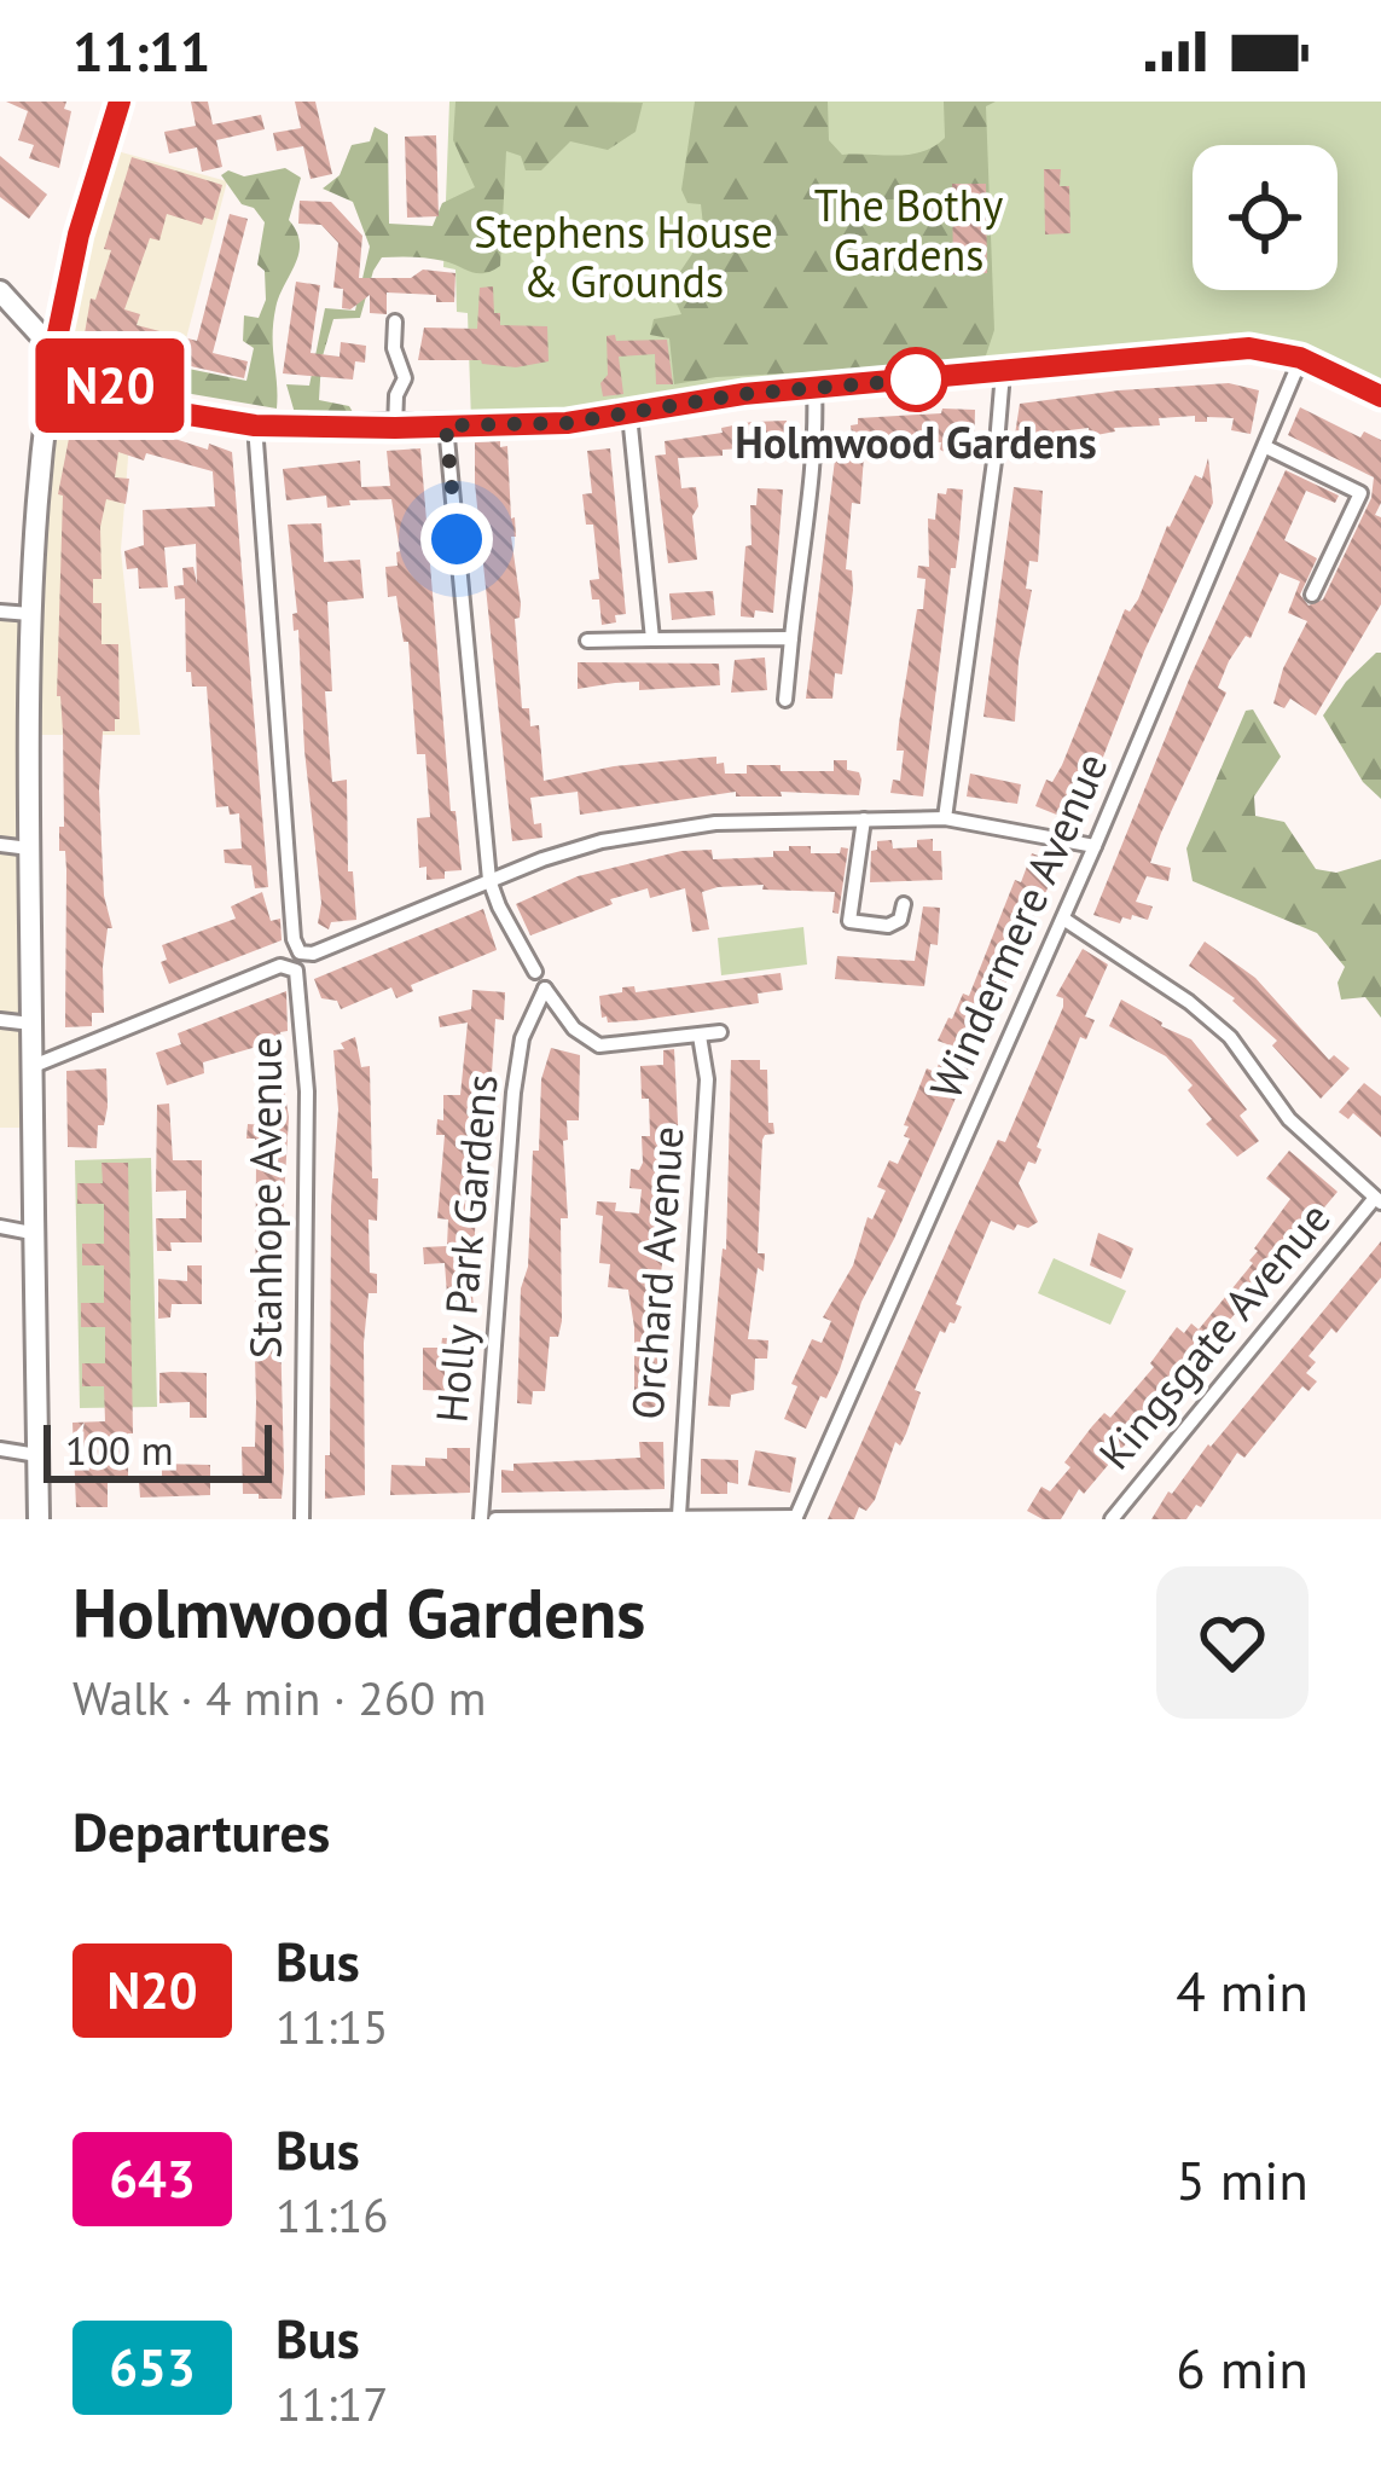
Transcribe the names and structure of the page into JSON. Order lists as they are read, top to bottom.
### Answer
{
  "streets": {
    "street": [
      "Windermere Avenue",
      "Stanhope Avenue",
      "Holly Park Gardens",
      "Orchard Avenue",
      "Kingsgate Avenue"
    ]
  },
  "crossings": [
    ["Holly Park Gardens", "Orchard Avenue"]
  ],
  "parks": ["The Bothy Gardens", "Stephens House & Grounds"],
  "places": ["Holmwood Gardens"],
  "lines": ["bus line N20"],
  "scale_bar": "100 m",
  "page": {
    "status": "11:11",
    "on_map": "N20",
    "scale": "100 m",
    "heading": [
      ["Holmwood Gardens", "Walk · 4 min · 260 m"],
      "Departures"
    ],
    "list": [
      {
        "mark": "N20",
        "name": "Bus",
        "note": "11:15",
        "value": "4 min"
      },
      {
        "mark": "643",
        "name": "Bus",
        "note": "11:16",
        "value": "5 min"
      },
      {
        "mark": "653",
        "name": "Bus",
        "note": "11:17",
        "value": "6 min"
      }
    ]
  }
}
